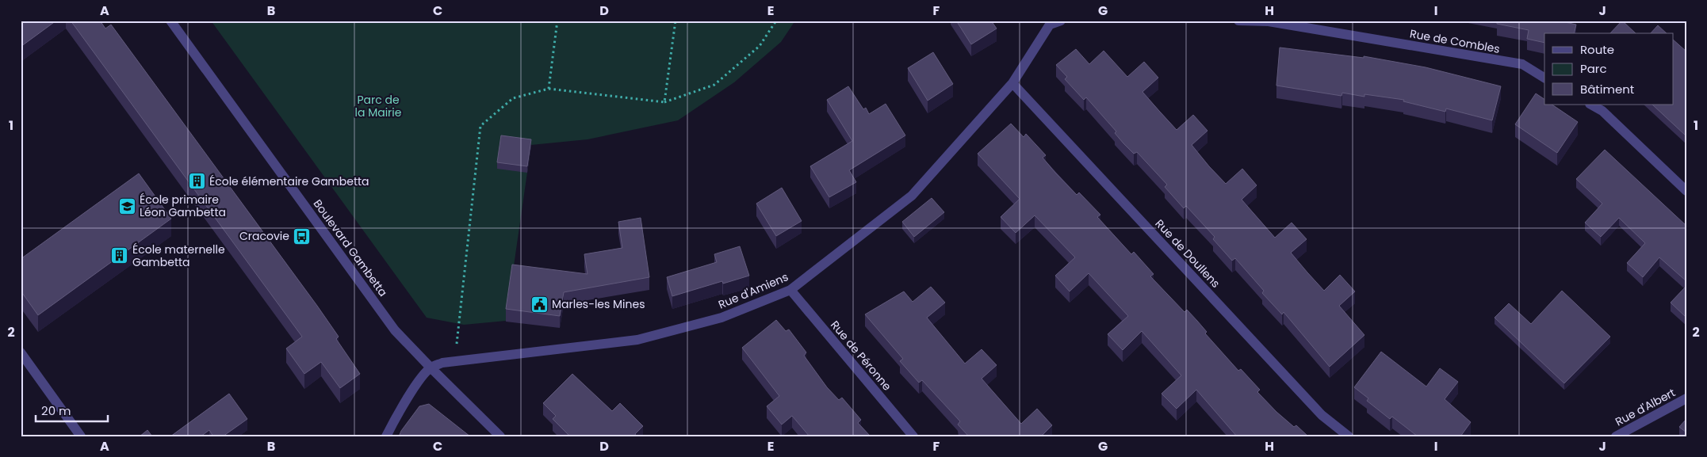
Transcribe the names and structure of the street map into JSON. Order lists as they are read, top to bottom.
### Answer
{
  "streets": {
    "street": [
      "Rue de Combles",
      "Boulevard Gambetta",
      "Rue de Doullens",
      "Rue d'Amiens",
      "Rue de Péronne",
      "Rue d'Albert"
    ]
  },
  "crossings": [
    ["Boulevard Gambetta", "Rue d'Amiens"],
    ["Rue de Doullens", "Rue d'Amiens"],
    ["Rue d'Amiens", "Rue de Péronne"]
  ],
  "parks": ["Parc de la Mairie"],
  "places": {
    "building": ["École élémentaire Gambetta", "École maternelle Gambetta"],
    "school or university": ["École primaire Léon Gambetta"],
    "bus stop": ["Cracovie"],
    "public building": ["Marles-les Mines"]
  },
  "legend": ["Route", "Parc", "Bâtiment"],
  "scale_bar": "20 m",
  "grid": {
    "columns": [
      "A",
      "B",
      "C",
      "D",
      "E",
      "F",
      "G",
      "H",
      "I",
      "J"
    ],
    "rows": ["1", "2"]
  }
}
